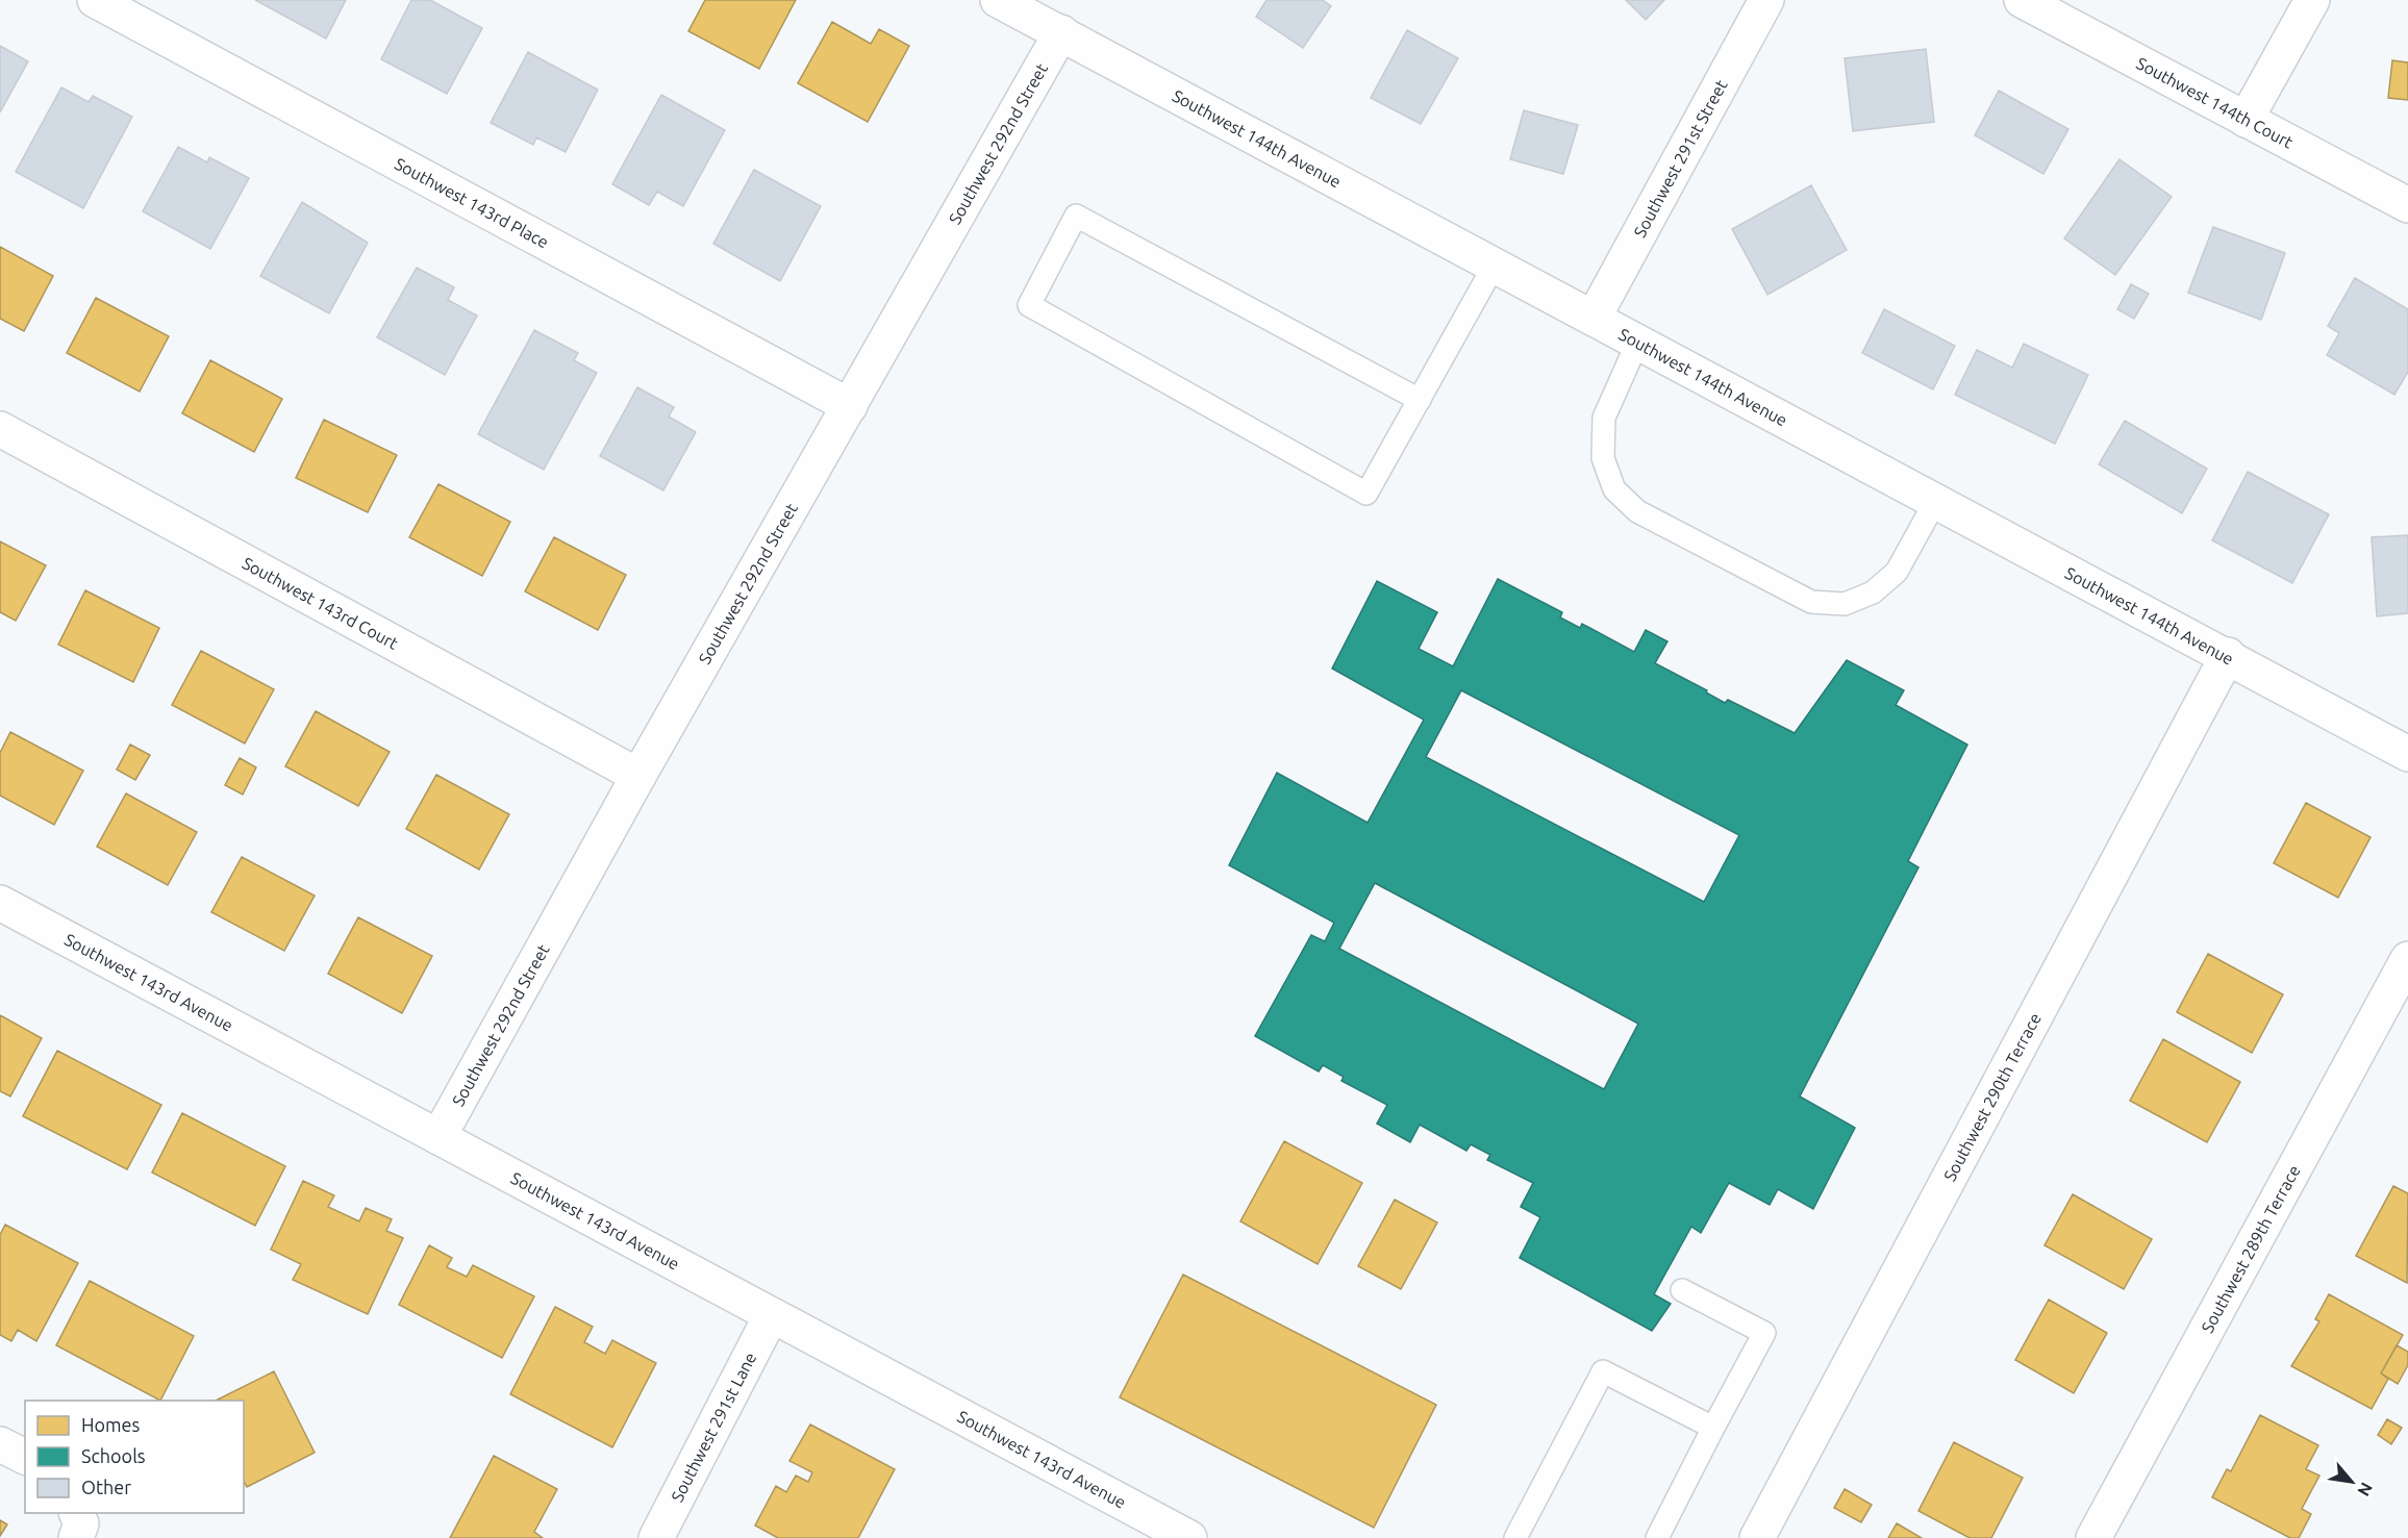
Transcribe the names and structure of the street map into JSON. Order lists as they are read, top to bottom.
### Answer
{
  "streets": {
    "street": [
      "Southwest 144th Court",
      "Southwest 144th Avenue",
      "Southwest 292nd Street",
      "Southwest 291st Street",
      "Southwest 143rd Place",
      "Southwest 143rd Court",
      "Southwest 143rd Avenue",
      "Southwest 290th Terrace",
      "Southwest 289th Terrace",
      "Southwest 291st Lane"
    ]
  },
  "crossings": [
    ["Southwest 144th Avenue", "Southwest 292nd Street"],
    ["Southwest 144th Avenue", "Southwest 291st Street"],
    ["Southwest 144th Avenue", "Southwest 290th Terrace"],
    ["Southwest 292nd Street", "Southwest 143rd Place"],
    ["Southwest 292nd Street", "Southwest 143rd Court"],
    ["Southwest 292nd Street", "Southwest 143rd Avenue"],
    ["Southwest 143rd Avenue", "Southwest 291st Lane"]
  ],
  "legend": ["Homes", "Schools", "Other"],
  "north": "bottom right"
}
